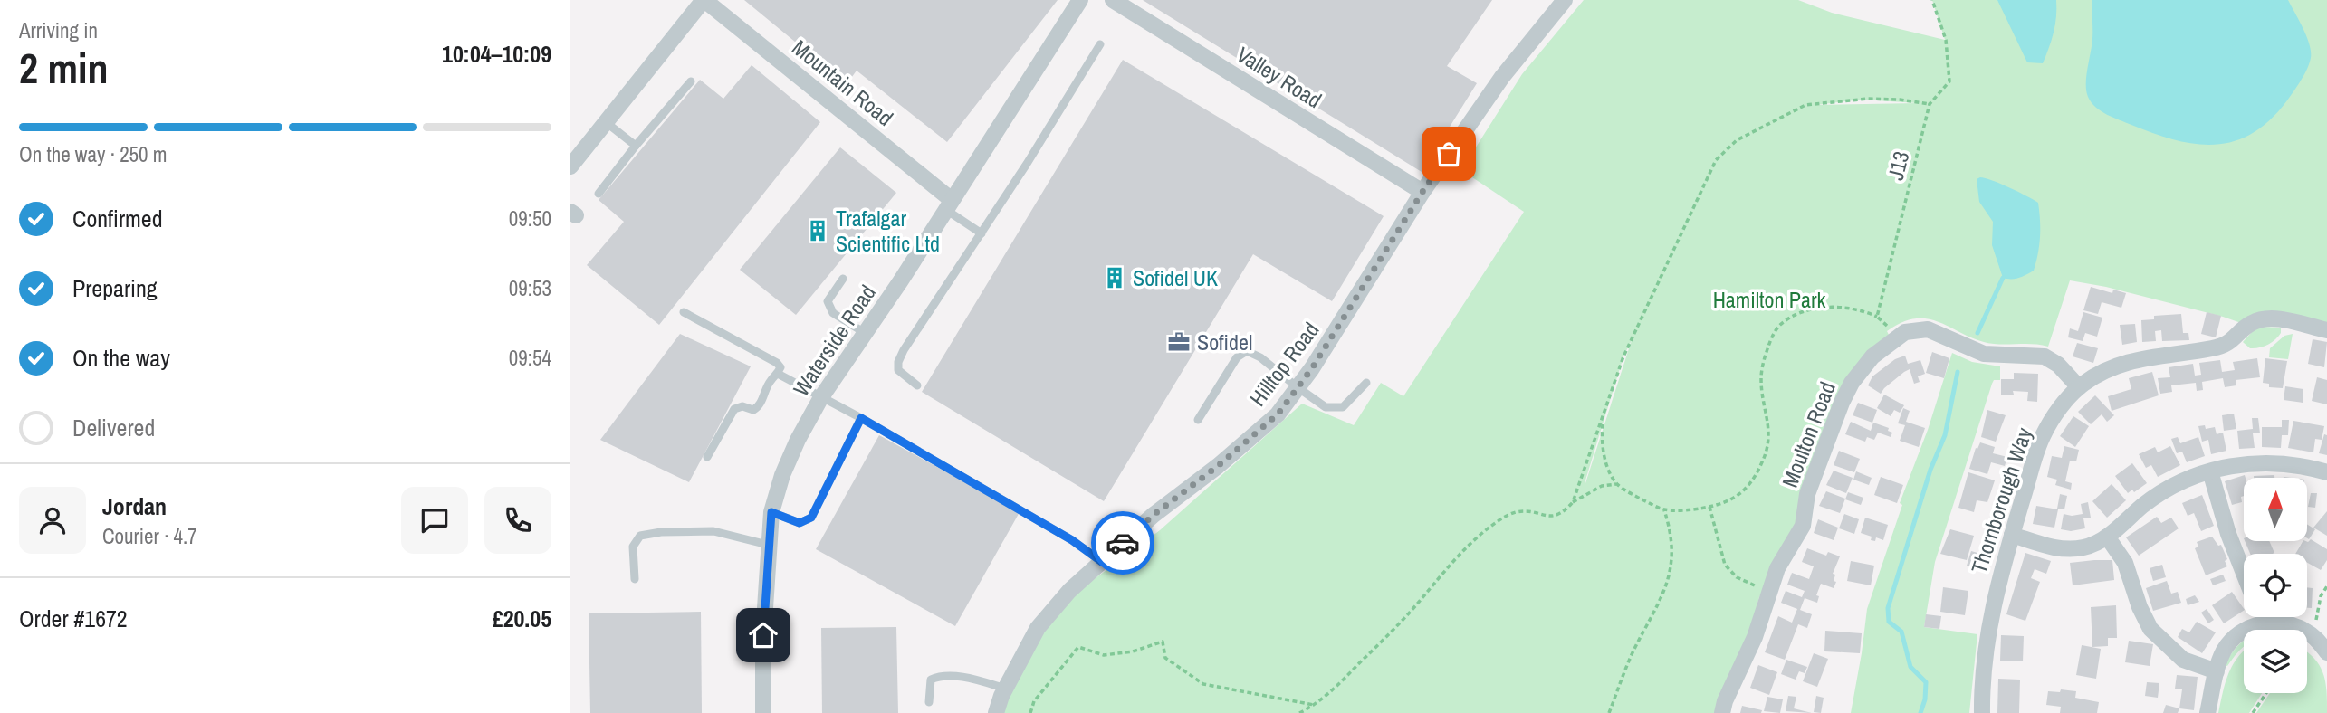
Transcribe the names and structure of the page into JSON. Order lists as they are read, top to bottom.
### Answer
{
  "streets": {
    "street": [
      "Valley Road",
      "Mountain Road",
      "Waterside Road",
      "Hilltop Road",
      "Moulton Road",
      "Thornborough Way"
    ],
    "path": ["J13"]
  },
  "crossings": [
    ["Valley Road", "Hilltop Road"],
    ["Mountain Road", "Waterside Road"],
    ["Moulton Road", "Thornborough Way"]
  ],
  "parks": ["Hamilton Park"],
  "places": {
    "building": ["Trafalgar Scientific Ltd", "Sofidel UK"],
    "office": ["Sofidel"]
  },
  "north": "top",
  "page": {
    "heading": ["2 min", "Arriving in", "10:04–10:09"],
    "panel": [
      "Jordan",
      "Courier · 4.7",
      "Order #1672",
      "£20.05"
    ],
    "bar": "On the way · 250 m",
    "list": [
      ["Confirmed", "09:50"],
      ["Preparing", "09:53"],
      ["On the way", "09:54"],
      "Delivered"
    ]
  }
}
